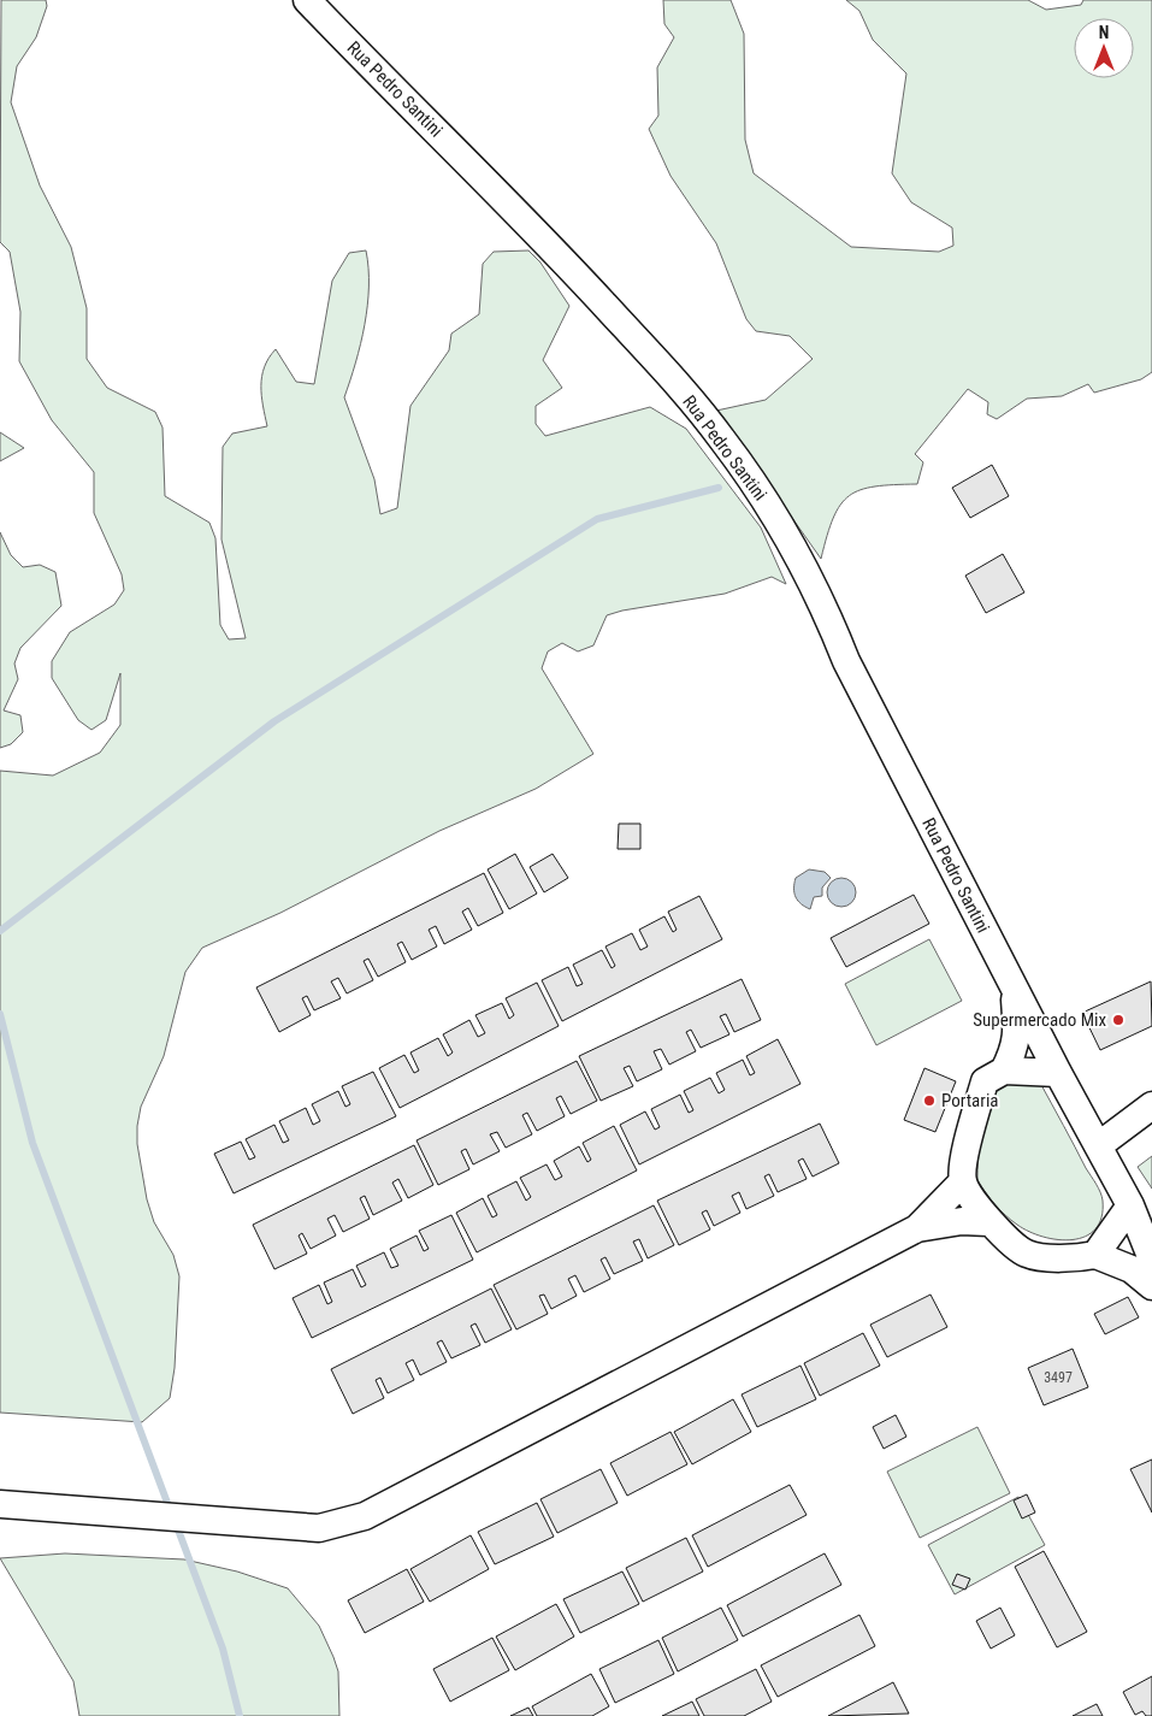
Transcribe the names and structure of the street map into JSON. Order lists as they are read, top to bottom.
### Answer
{
  "streets": {
    "street": ["Rua Pedro Santini"]
  },
  "places": ["Supermercado Mix", "Portaria"],
  "house_numbers": ["3497"],
  "north": "top"
}
